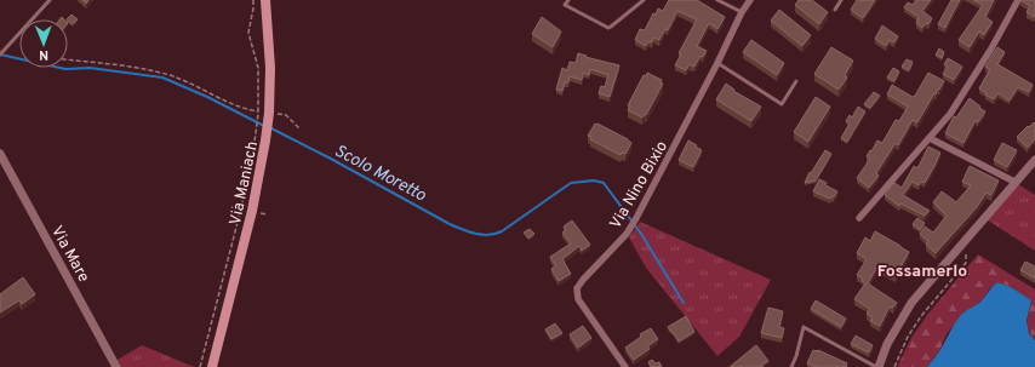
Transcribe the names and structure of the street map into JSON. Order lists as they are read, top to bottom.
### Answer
{
  "streets": {
    "main road": ["Via Maniach"],
    "street": ["Via Nino Bixio", "Via Mare"]
  },
  "districts": ["Fossamerlo"],
  "water": ["Scolo Moretto"],
  "north": "bottom"
}
